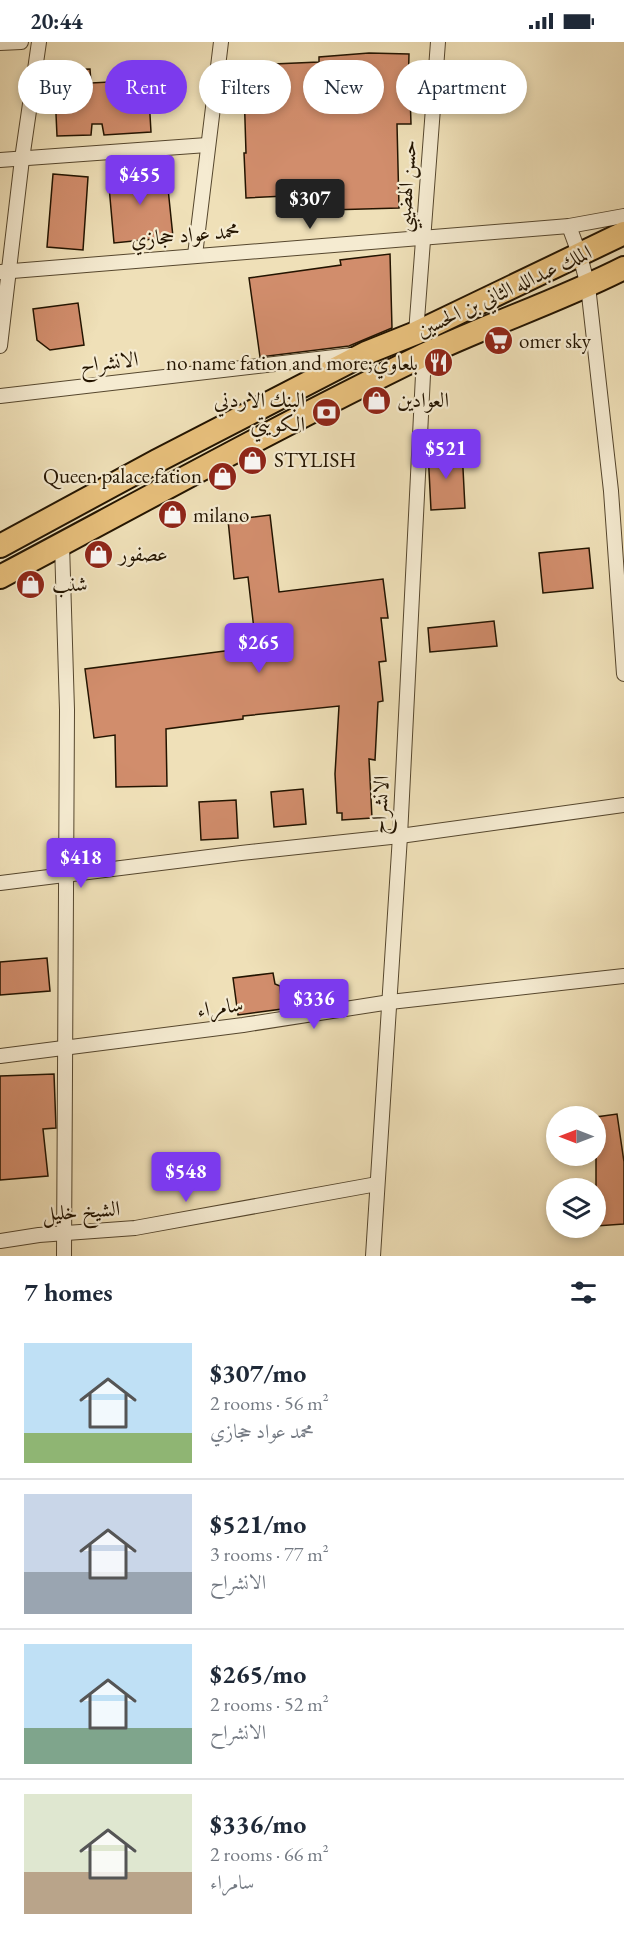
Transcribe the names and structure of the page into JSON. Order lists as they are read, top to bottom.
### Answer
{
  "streets": {
    "main road": ["الملك عبدالله الثاني بن الحسين"],
    "street": [
      "حسن الهضيبي",
      "محمد عواد حجازي",
      "الانشراح",
      "سامراء",
      "الشيخ خليل"
    ]
  },
  "crossings": [
    ["حسن الهضيبي", "محمد عواد حجازي"],
    ["حسن الهضيبي", "الملك عبدالله الثاني بن الحسين"],
    ["الملك عبدالله الثاني بن الحسين", "الانشراح"],
    ["الانشراح", "سامراء"],
    ["الانشراح", "الشيخ خليل"]
  ],
  "places": {
    "supermarket": ["omer sky"],
    "restaurant": ["no name fation and more;بلعاوي"],
    "shop": [
      "العوادين",
      "STYLISH",
      "Queen palace fation",
      "milano",
      "عصفور",
      "شنب"
    ],
    "bank": ["البنك الاردني الكويتي"]
  },
  "north": "left",
  "page": {
    "status": "20:44",
    "chip": [
      "Buy",
      "Rent",
      "Filters",
      "New",
      "Apartment"
    ],
    "price": [
      "$455",
      "$307",
      "$521",
      "$265",
      "$418",
      "$336",
      "$548"
    ],
    "heading": "7 homes",
    "list": [
      {
        "name": "$307/mo",
        "note": "2 rooms · 56 m² · محمد عواد حجازي"
      },
      {
        "name": "$521/mo",
        "note": "3 rooms · 77 m² · الانشراح"
      },
      {
        "name": "$265/mo",
        "note": "2 rooms · 52 m² · الانشراح"
      },
      {
        "name": "$336/mo",
        "note": "2 rooms · 66 m² · سامراء"
      }
    ]
  }
}
